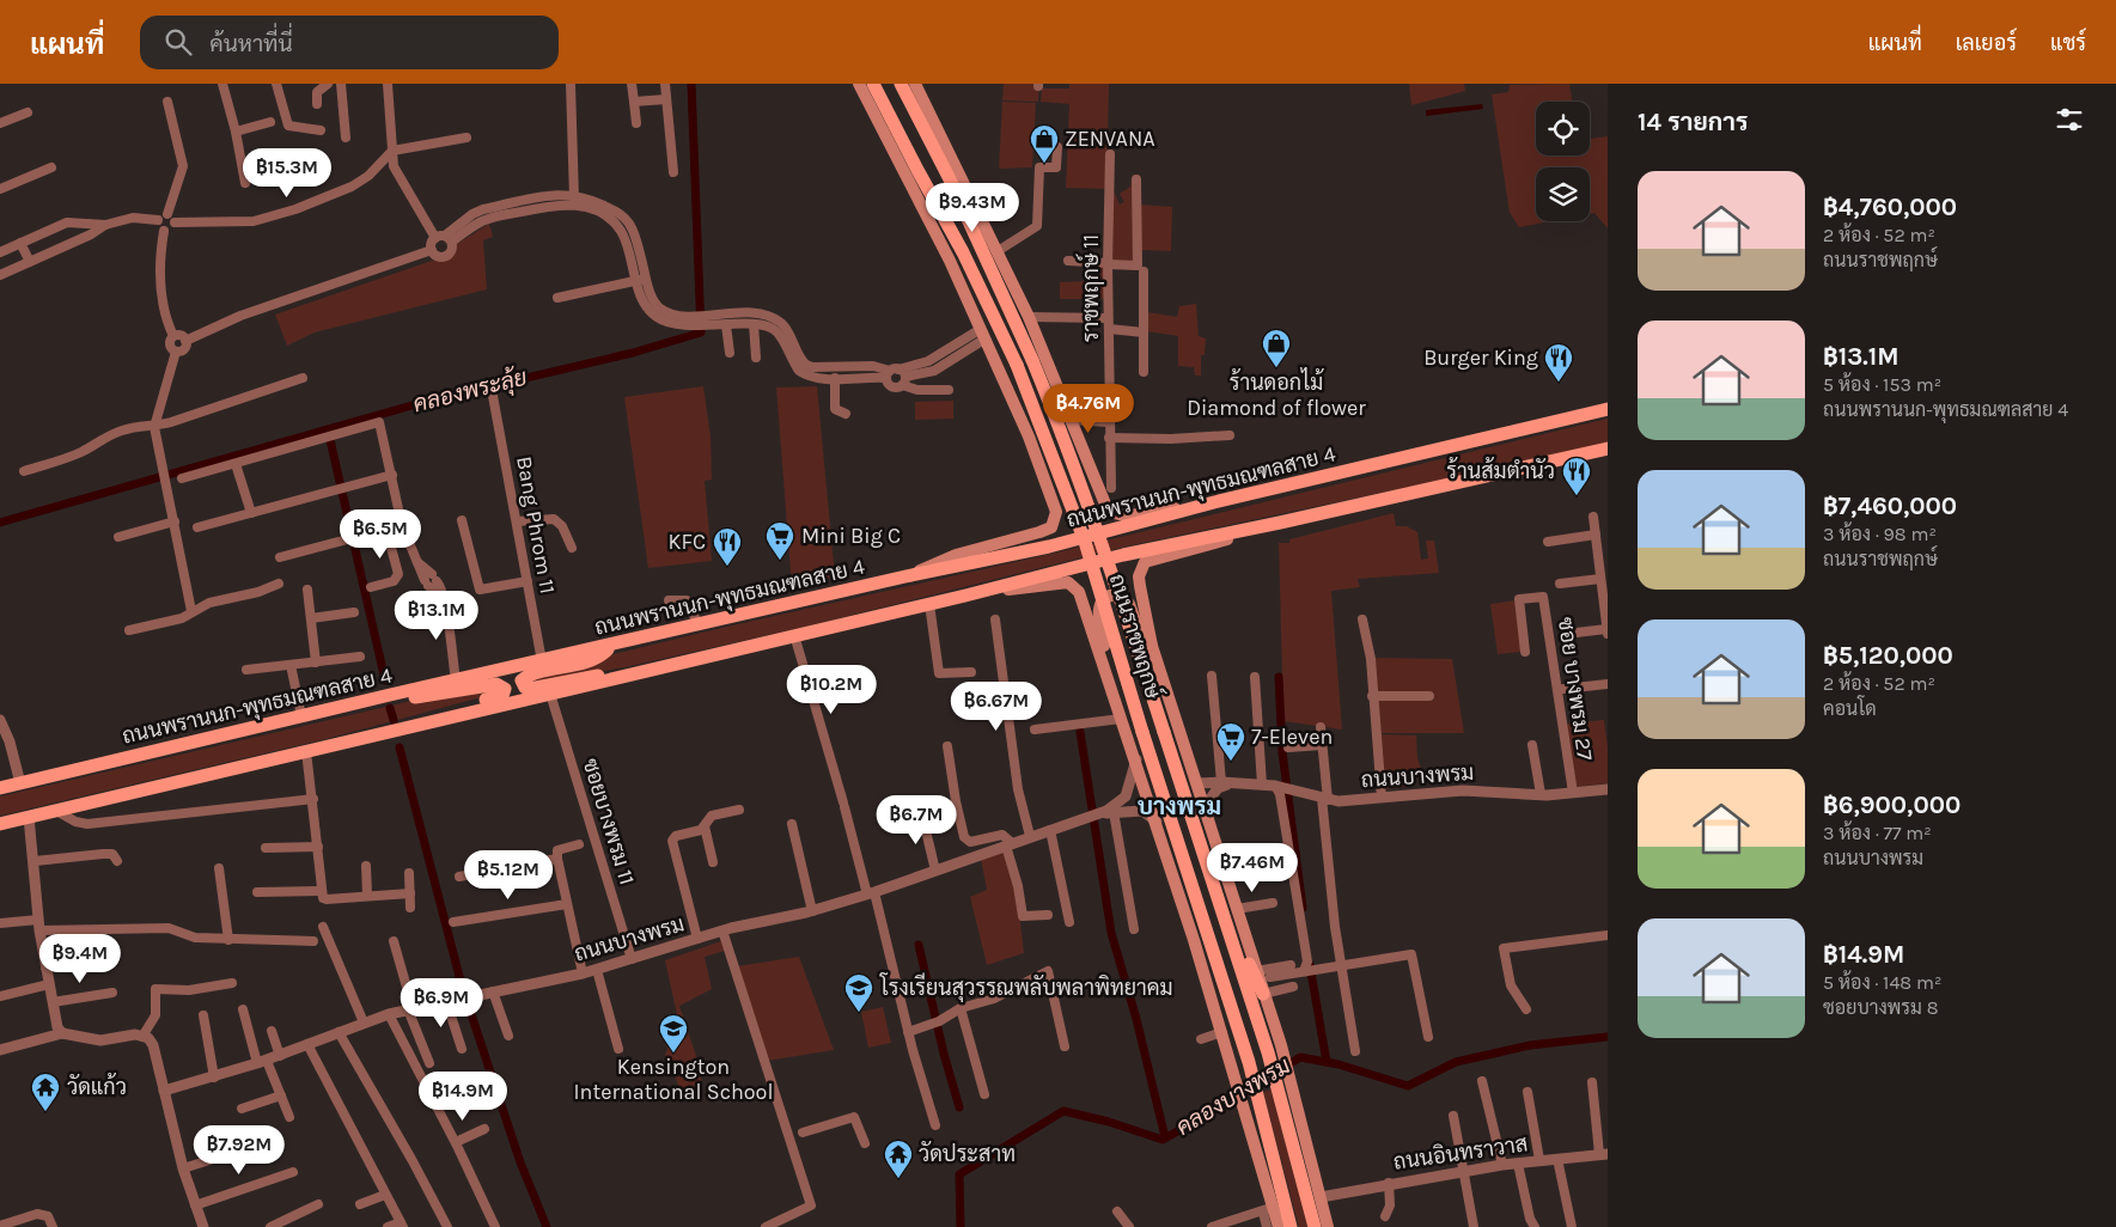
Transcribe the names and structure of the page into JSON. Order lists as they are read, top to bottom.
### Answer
{
  "streets": {
    "main road": ["ถนนพรานนก-พุทธมณฑลสาย 4", "ถนนราชพฤกษ์"],
    "street": [
      "ราชพฤกษ์ 11",
      "Bang Phrom 11",
      "ซอย บางพรม 27",
      "ถนนบางพรม",
      "ซอยบางพรม 11",
      "ถนนอินทราวาส"
    ]
  },
  "crossings": [
    ["ถนนพรานนก-พุทธมณฑลสาย 4", "Bang Phrom 11"],
    ["ถนนราชพฤกษ์", "ถนนบางพรม"],
    ["ถนนราชพฤกษ์", "ถนนอินทราวาส"],
    ["ซอย บางพรม 27", "ถนนบางพรม"],
    ["ถนนบางพรม", "ซอยบางพรม 11"]
  ],
  "districts": ["บางพรม"],
  "water": ["คลองพระลุ้ย", "คลองบางพรม"],
  "places": {
    "shop": ["ZENVANA", "ร้านดอกไม้ Diamond of flower"],
    "restaurant": ["Burger King", "ร้านส้มตำนัว", "KFC"],
    "supermarket": ["Mini Big C", "7-Eleven"],
    "school or university": ["โรงเรียนสุวรรณพลับพลาพิทยาคม", "Kensington International School"],
    "temple": ["วัดแก้ว", "วัดประสาท"]
  },
  "page": {
    "header": "แผนที่",
    "search": "ค้นหาที่นี่",
    "nav": ["แผนที่", "เลเยอร์", "แชร์"],
    "heading": "14 รายการ",
    "price": [
      "฿15.3M",
      "฿9.43M",
      "฿4.76M",
      "฿6.5M",
      "฿13.1M",
      "฿10.2M",
      "฿6.67M",
      "฿6.7M",
      "฿7.46M",
      "฿5.12M",
      "฿9.4M",
      "฿6.9M",
      "฿14.9M",
      "฿7.92M"
    ],
    "list": [
      {
        "name": "฿4,760,000",
        "note": "2 ห้อง · 52 m² · ถนนราชพฤกษ์"
      },
      {
        "name": "฿13.1M",
        "note": "5 ห้อง · 153 m² · ถนนพรานนก-พุทธมณฑลสาย 4"
      },
      {
        "name": "฿7,460,000",
        "note": "3 ห้อง · 98 m² · ถนนราชพฤกษ์"
      },
      {
        "name": "฿5,120,000",
        "note": "2 ห้อง · 52 m² · คอนโด"
      },
      {
        "name": "฿6,900,000",
        "note": "3 ห้อง · 77 m² · ถนนบางพรม"
      },
      {
        "name": "฿14.9M",
        "note": "5 ห้อง · 148 m² · ซอยบางพรม 8"
      }
    ]
  }
}
